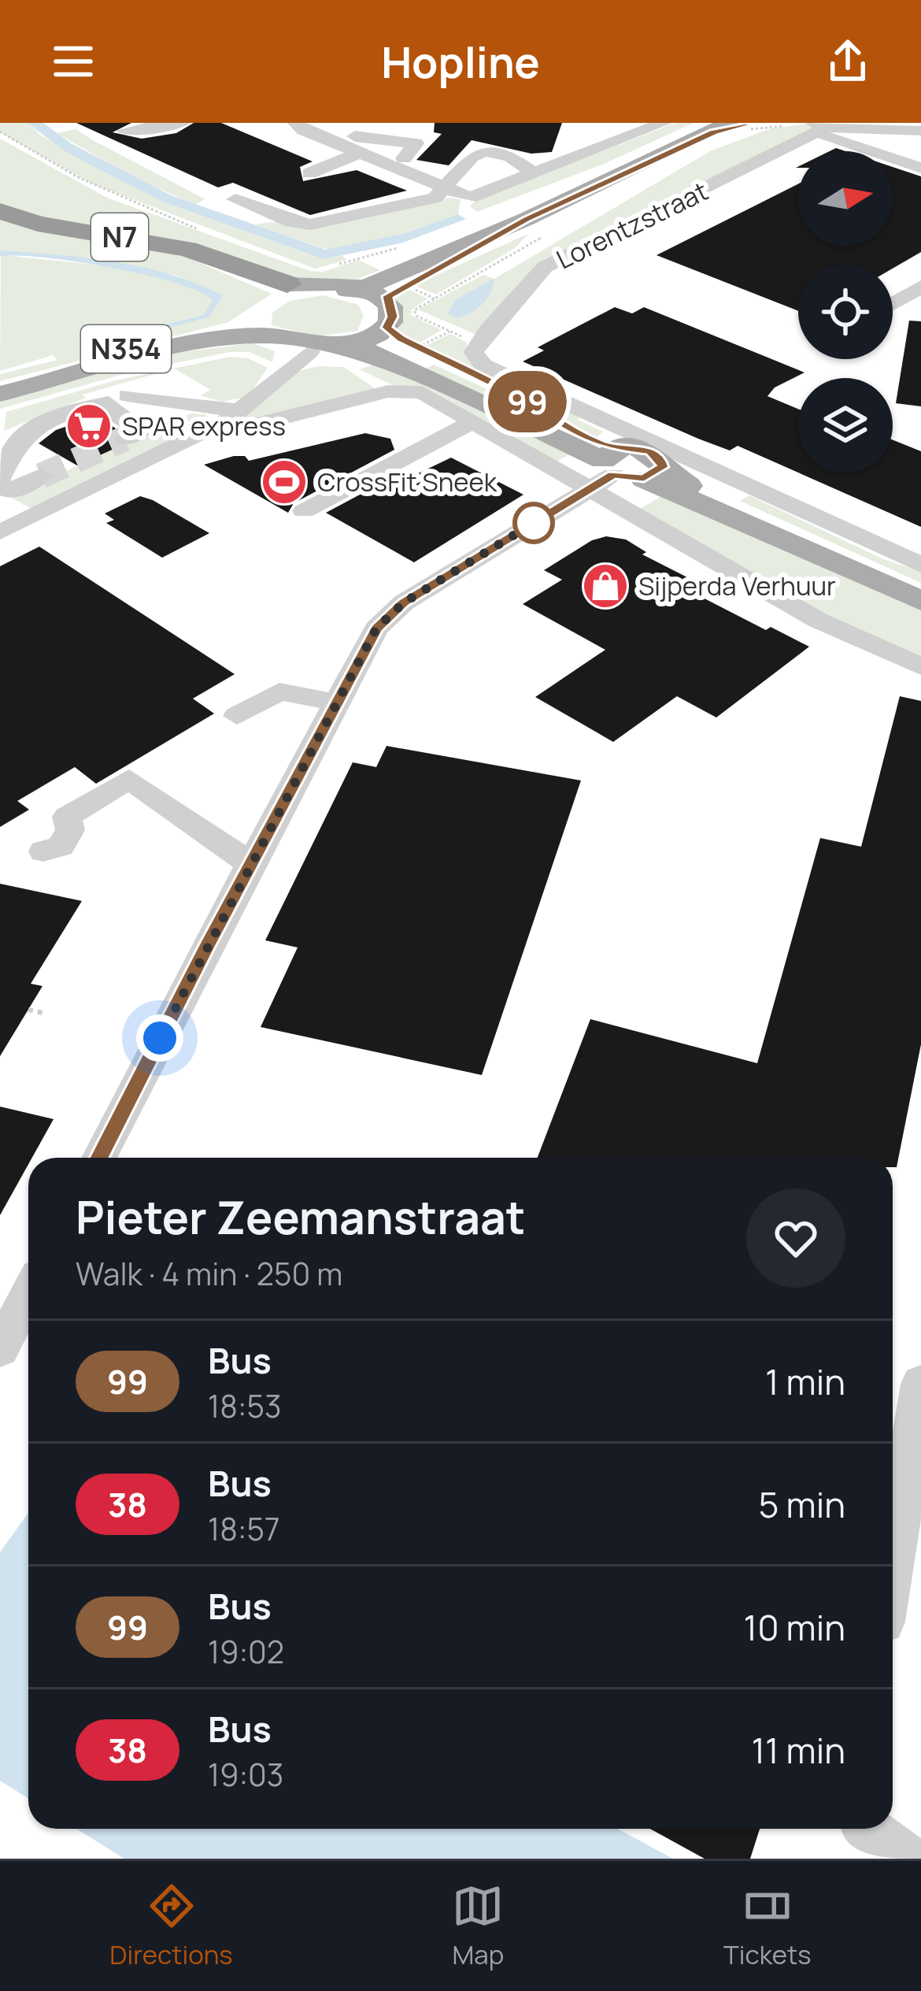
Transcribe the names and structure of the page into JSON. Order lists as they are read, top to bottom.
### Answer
{
  "streets": {
    "highway": ["N7"],
    "main road": ["N354"],
    "street": ["Lorentzstraat"]
  },
  "crossings": [
    ["Lorentzstraat", "N354"],
    ["N7", "N354"]
  ],
  "places": {
    "supermarket": ["SPAR express"],
    "sports": ["CrossFit Sneek"],
    "shop": ["Sijperda Verhuur"]
  },
  "lines": ["bus line 99"],
  "north": "right",
  "page": {
    "header": "Hopline",
    "on_map": "99",
    "heading": ["Pieter Zeemanstraat", "Walk · 4 min · 250 m"],
    "list": [
      {
        "mark": "99",
        "name": "Bus",
        "note": "18:53",
        "value": "1 min"
      },
      {
        "mark": "38",
        "name": "Bus",
        "note": "18:57",
        "value": "5 min"
      },
      {
        "mark": "99",
        "name": "Bus",
        "note": "19:02",
        "value": "10 min"
      },
      {
        "mark": "38",
        "name": "Bus",
        "note": "19:03",
        "value": "11 min"
      }
    ],
    "tabs": ["Directions", "Map", "Tickets"]
  }
}
